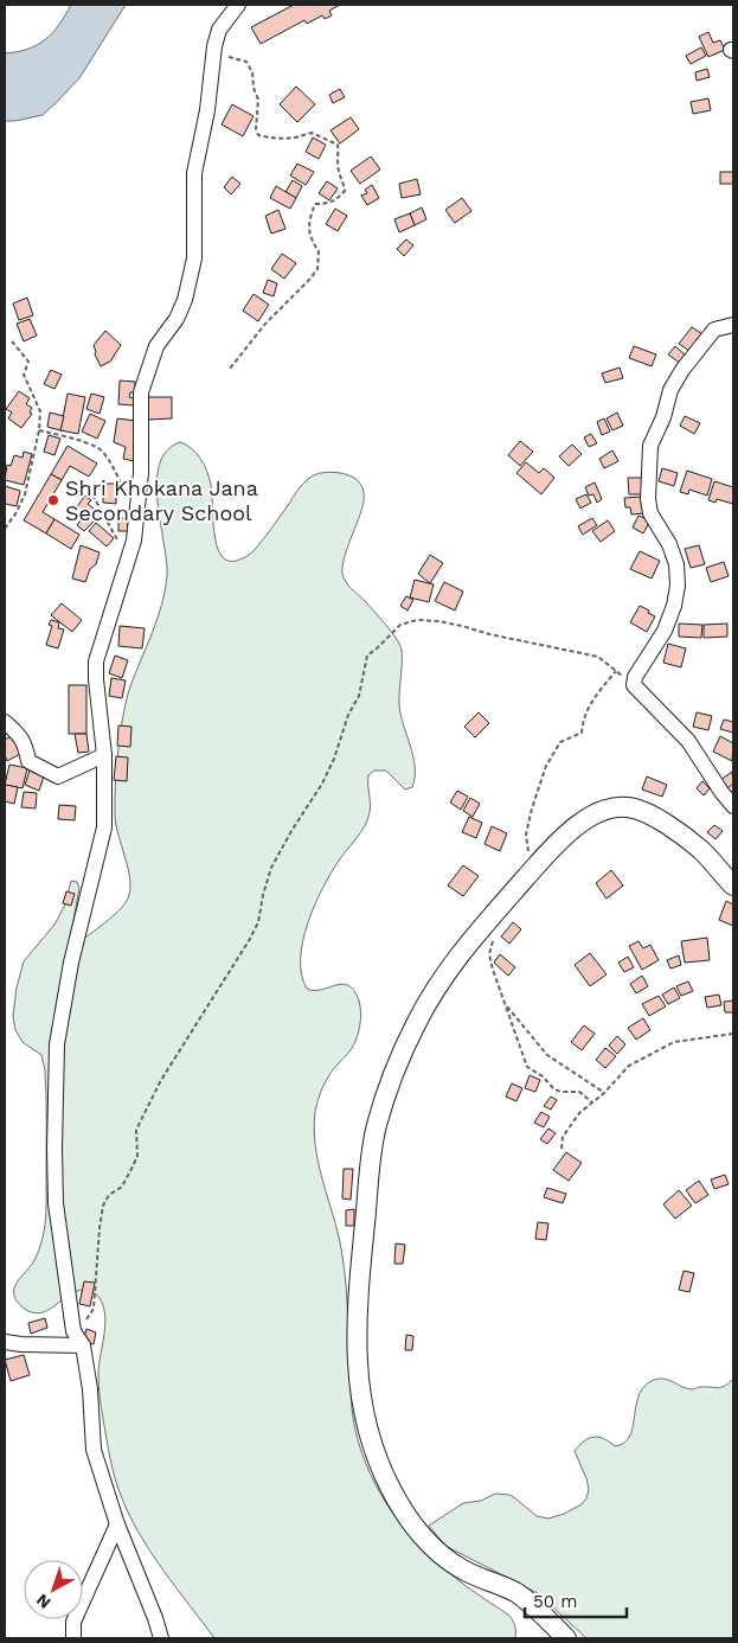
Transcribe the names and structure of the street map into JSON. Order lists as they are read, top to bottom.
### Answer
{
  "places": ["Shri Khokana Jana Secondary School"],
  "scale_bar": "50 m",
  "north": "bottom left"
}
